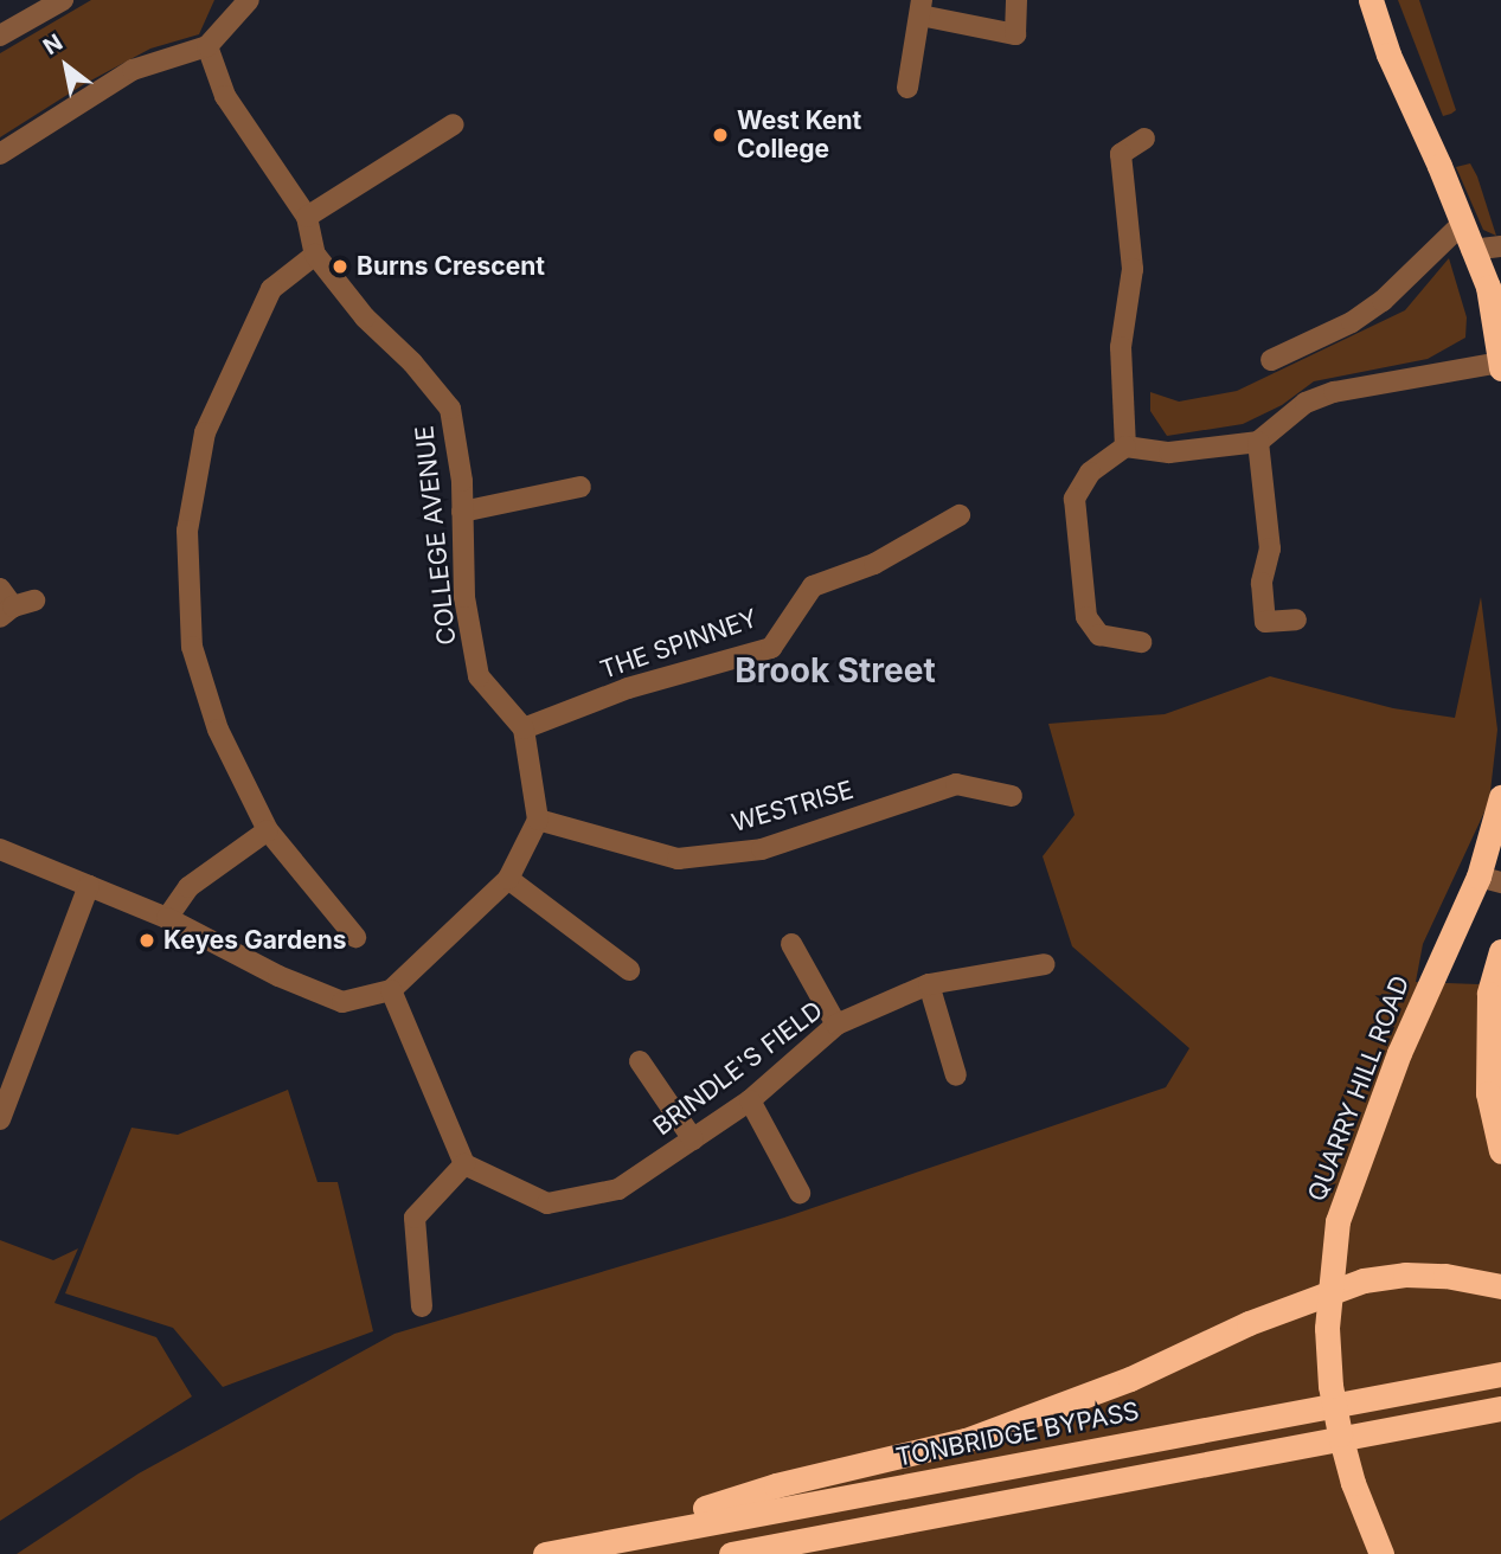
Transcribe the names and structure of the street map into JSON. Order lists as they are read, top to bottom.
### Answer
{
  "streets": {
    "highway": ["QUARRY HILL ROAD", "TONBRIDGE BYPASS"],
    "street": [
      "COLLEGE AVENUE",
      "THE SPINNEY",
      "WESTRISE",
      "BRINDLE'S FIELD"
    ]
  },
  "crossings": [
    ["COLLEGE AVENUE", "THE SPINNEY"]
  ],
  "districts": ["Brook Street"],
  "places": ["West Kent College", "Burns Crescent", "Keyes Gardens"],
  "north": "top left"
}
